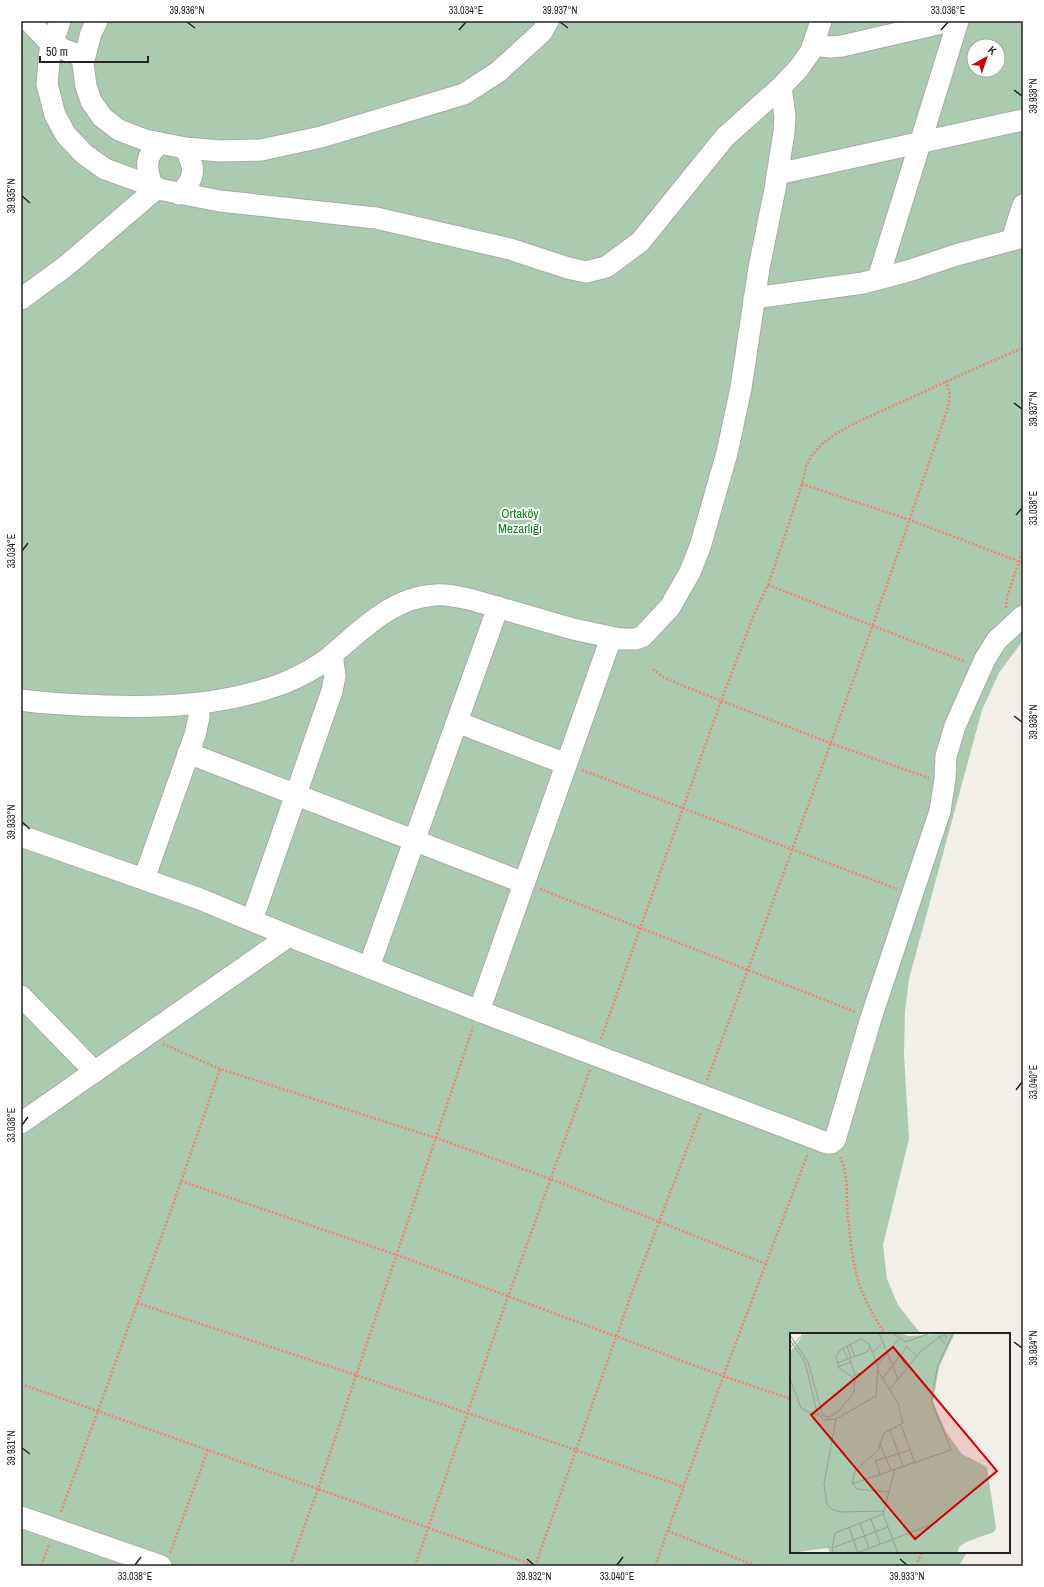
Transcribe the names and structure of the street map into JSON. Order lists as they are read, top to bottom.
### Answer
{
  "parks": ["Ortaköy Mezarlığı"],
  "scale_bar": "50 m",
  "north": "top right",
  "coordinates": [
    "39.936°N",
    "33.034°E",
    "39.937°N",
    "33.036°E",
    "39.938°N",
    "39.935°N",
    "33.038°E",
    "39.933°N",
    "33.040°E",
    "39.934°N",
    "39.931°N",
    "39.932°N"
  ]
}
